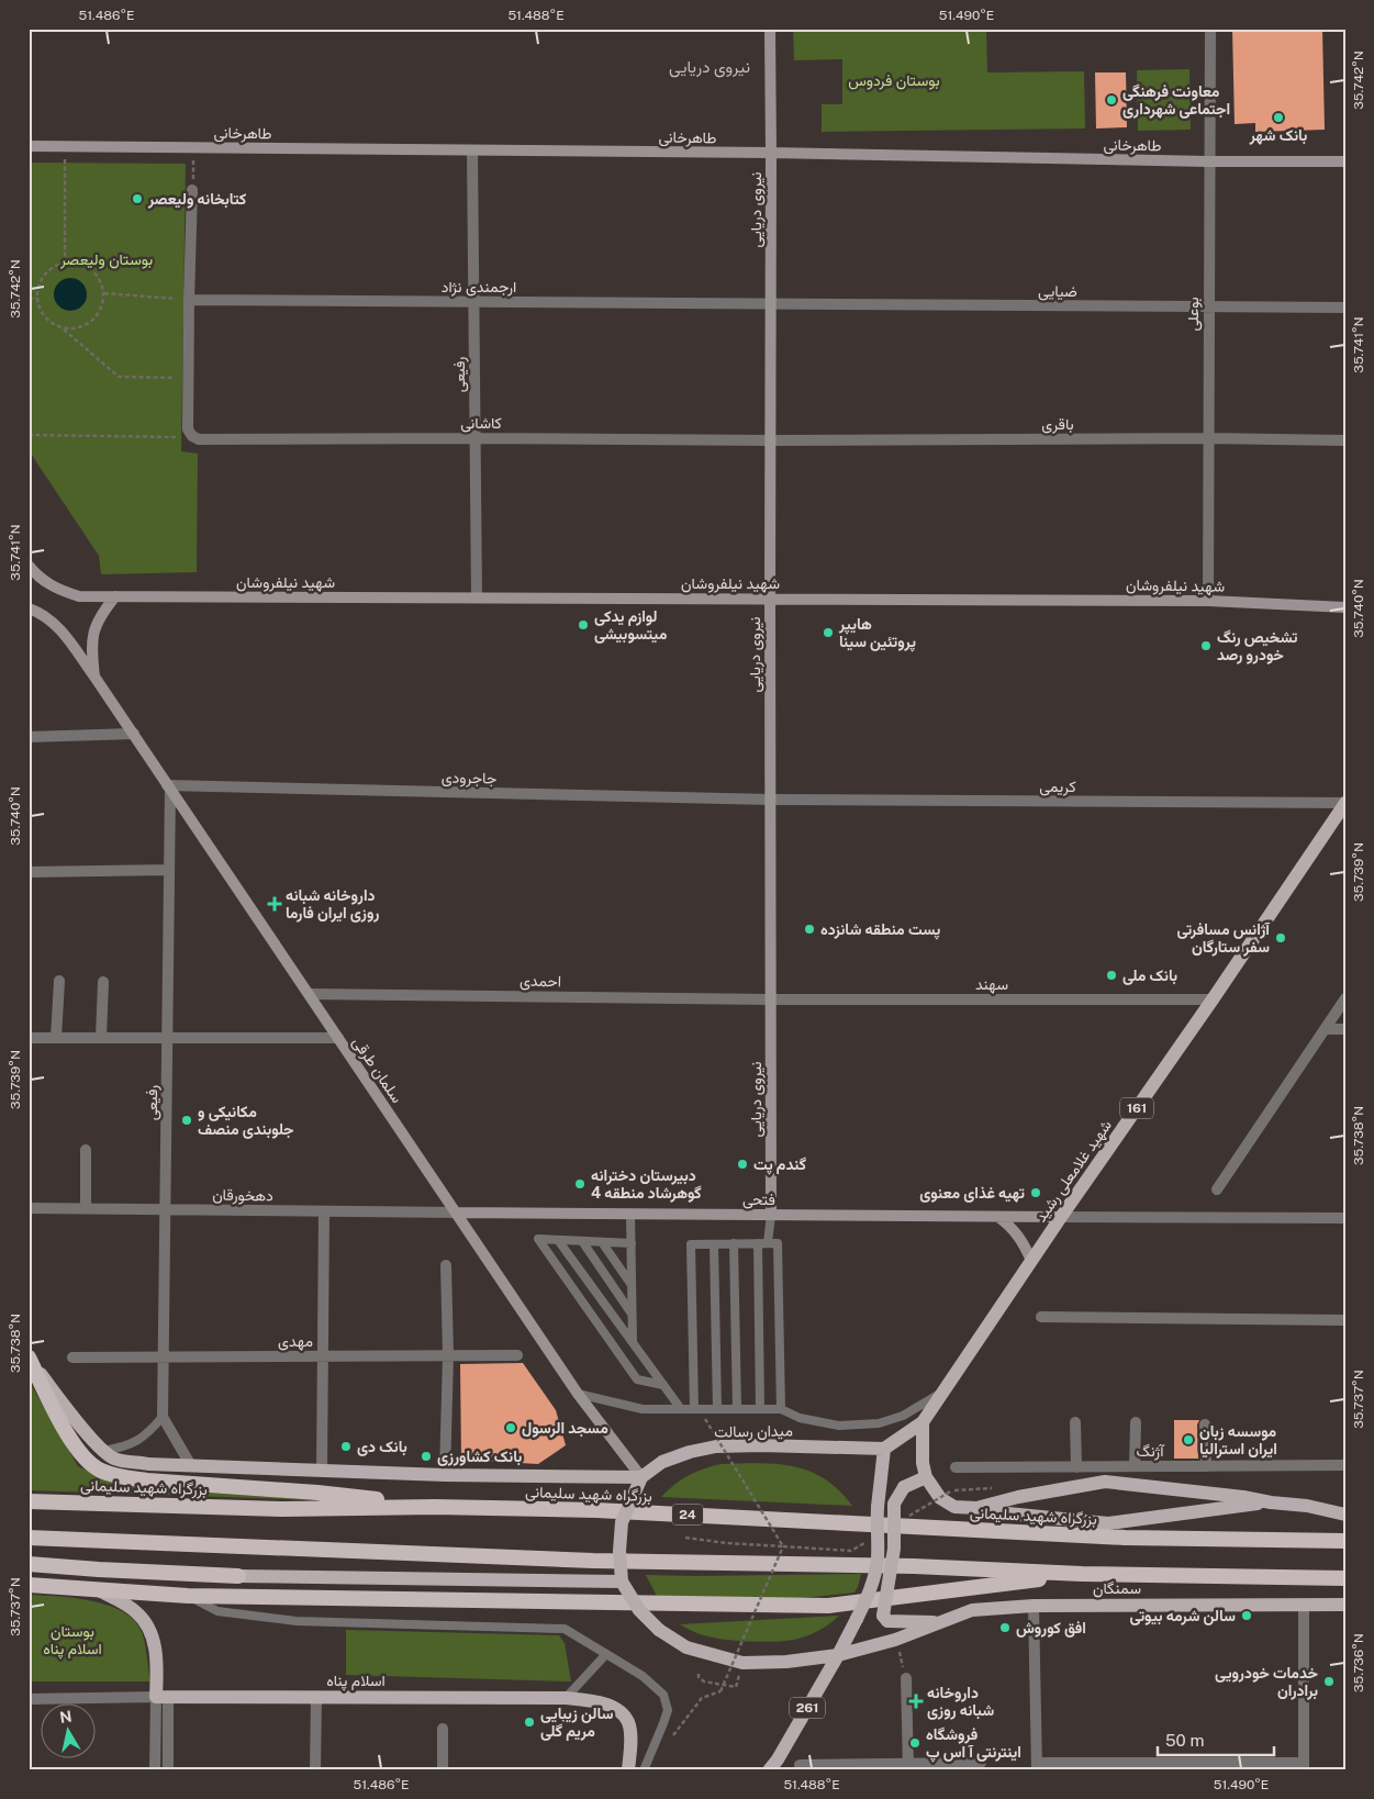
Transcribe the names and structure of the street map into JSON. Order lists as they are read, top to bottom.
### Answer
{
  "streets": {
    "highway": ["بزرگراه شهید سلیمانی", "24"],
    "main road": [
      "طاهرخانی",
      "نیروی دریایی",
      "شهید نیلفروشان",
      "سلمان طرقی",
      "161",
      "شهید غلامعلی رشید",
      "فتحی",
      "میدان رسالت",
      "سمنگان",
      "اسلام پناه",
      "261"
    ],
    "street": [
      "ارجمندی نژاد",
      "ضیایی",
      "بوعلی",
      "رفیعی",
      "کاشانی",
      "باقری",
      "جاجرودی",
      "کریمی",
      "احمدی",
      "سهند",
      "دهخورقان",
      "مهدی",
      "آژنگ"
    ]
  },
  "crossings": [
    ["طاهرخانی", "نیروی دریایی"],
    ["طاهرخانی", "بوعلی"],
    ["طاهرخانی", "رفیعی"],
    ["نیروی دریایی", "ارجمندی نژاد"],
    ["نیروی دریایی", "ضیایی"],
    ["نیروی دریایی", "کاشانی"],
    ["نیروی دریایی", "باقری"],
    ["نیروی دریایی", "شهید نیلفروشان"],
    ["نیروی دریایی", "جاجرودی"],
    ["نیروی دریایی", "کریمی"],
    ["نیروی دریایی", "احمدی"],
    ["نیروی دریایی", "سهند"],
    ["نیروی دریایی", "فتحی"],
    ["ارجمندی نژاد", "ضیایی"],
    ["ارجمندی نژاد", "رفیعی"],
    ["ضیایی", "بوعلی"],
    ["بوعلی", "باقری"],
    ["بوعلی", "شهید نیلفروشان"],
    ["رفیعی", "کاشانی"],
    ["رفیعی", "شهید نیلفروشان"],
    ["رفیعی", "جاجرودی"],
    ["رفیعی", "سلمان طرقی"],
    ["رفیعی", "دهخورقان"],
    ["رفیعی", "مهدی"],
    ["کاشانی", "باقری"],
    ["جاجرودی", "کریمی"],
    ["جاجرودی", "سلمان طرقی"],
    ["کریمی", "شهید غلامعلی رشید"],
    ["احمدی", "سهند"],
    ["احمدی", "سلمان طرقی"],
    ["سهند", "شهید غلامعلی رشید"],
    ["سلمان طرقی", "دهخورقان"],
    ["سلمان طرقی", "فتحی"],
    ["سلمان طرقی", "میدان رسالت"],
    ["سلمان طرقی", "بزرگراه شهید سلیمانی"],
    ["شهید غلامعلی رشید", "فتحی"],
    ["شهید غلامعلی رشید", "میدان رسالت"],
    ["دهخورقان", "فتحی"],
    ["میدان رسالت", "بزرگراه شهید سلیمانی"],
    ["میدان رسالت", "سمنگان"],
    ["میدان رسالت", "261"]
  ],
  "districts": ["نیروی دریایی"],
  "parks": ["بوستان فردوس", "بوستان ولیعصر", "بوستان اسلام پناه"],
  "places": {
    "other": [
      "معاونت فرهنگی اجتماعی شهرداری",
      "بانک شهر",
      "کتابخانه ولیعصر",
      "لوازم یدکی میتسوبیشی",
      "هایپر پروتئین سینا",
      "تشخیص رنگ خودرو رصد",
      "پست منطقه شانزده",
      "آژانس مسافرتی سفر ستارگان",
      "بانک ملی",
      "مکانیکی و جلوبندی منصف",
      "گندم پت",
      "دبیرستان دخترانه گوهرشاد منطقه 4",
      "تهیه غذای معنوی",
      "مسجد الرسول",
      "موسسه زبان ایران استرالیا",
      "بانک دی",
      "بانک کشاورزی",
      "سالن شرمه بیوتی",
      "افق کوروش",
      "خدمات خودرویی برادران",
      "سالن زیبایی مریم گلی",
      "فروشگاه اینترنتی آ اس پ"
    ],
    "health": ["داروخانه شبانه روزی ایران فارما", "داروخانه شبانه روزی"]
  },
  "scale_bar": "50 m",
  "north": "top",
  "coordinates": [
    "51.486°E",
    "51.488°E",
    "51.490°E",
    "35.742°N",
    "35.741°N",
    "35.740°N",
    "35.739°N",
    "35.738°N",
    "35.737°N",
    "35.736°N"
  ]
}
